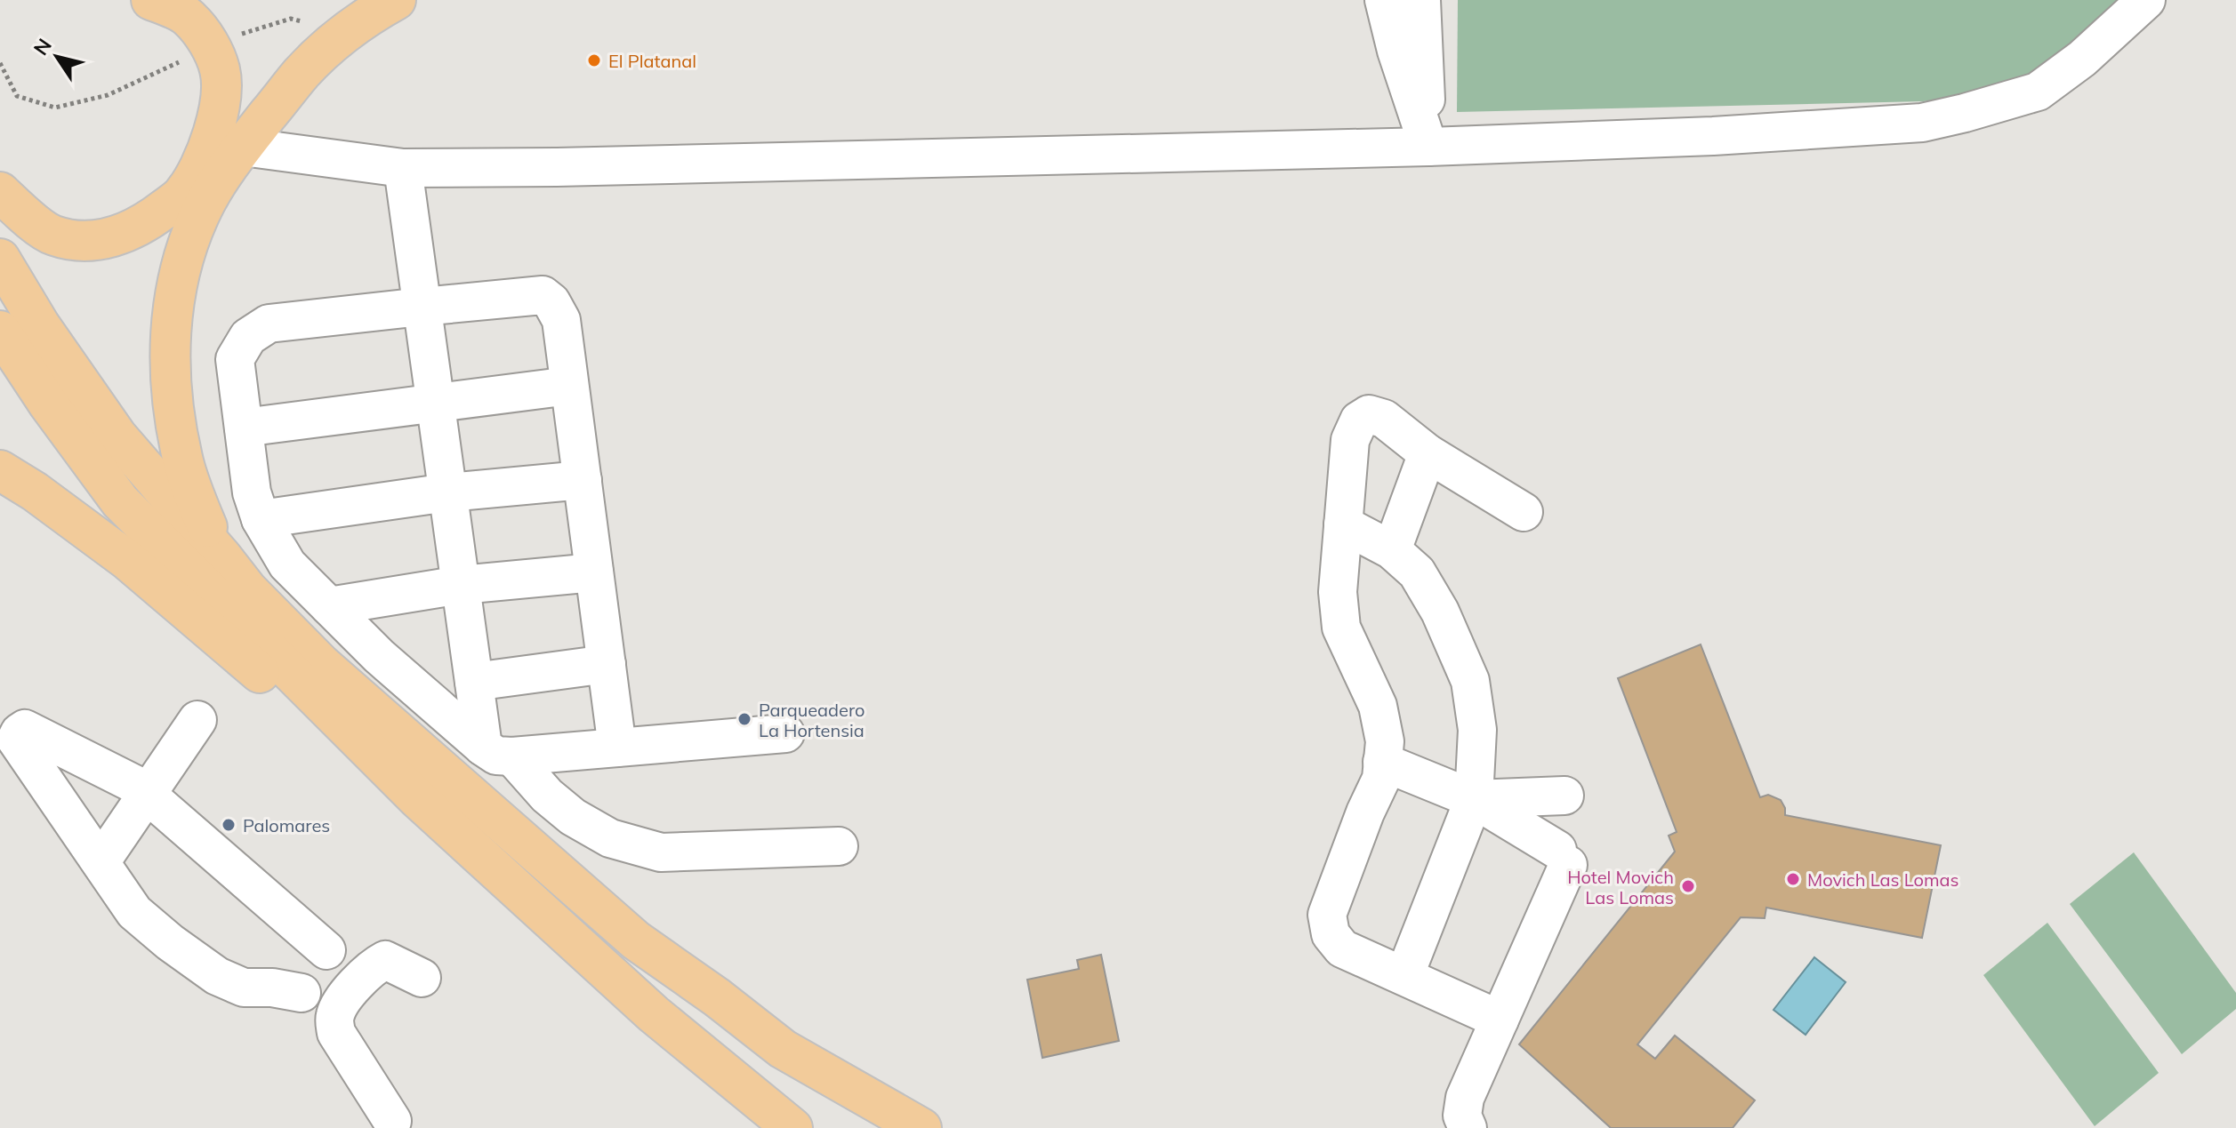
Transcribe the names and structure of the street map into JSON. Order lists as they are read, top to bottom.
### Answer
{
  "places": [
    "El Platanal",
    "Parqueadero La Hortensia",
    "Palomares",
    "Movich Las Lomas",
    "Hotel Movich Las Lomas"
  ],
  "north": "top left"
}
